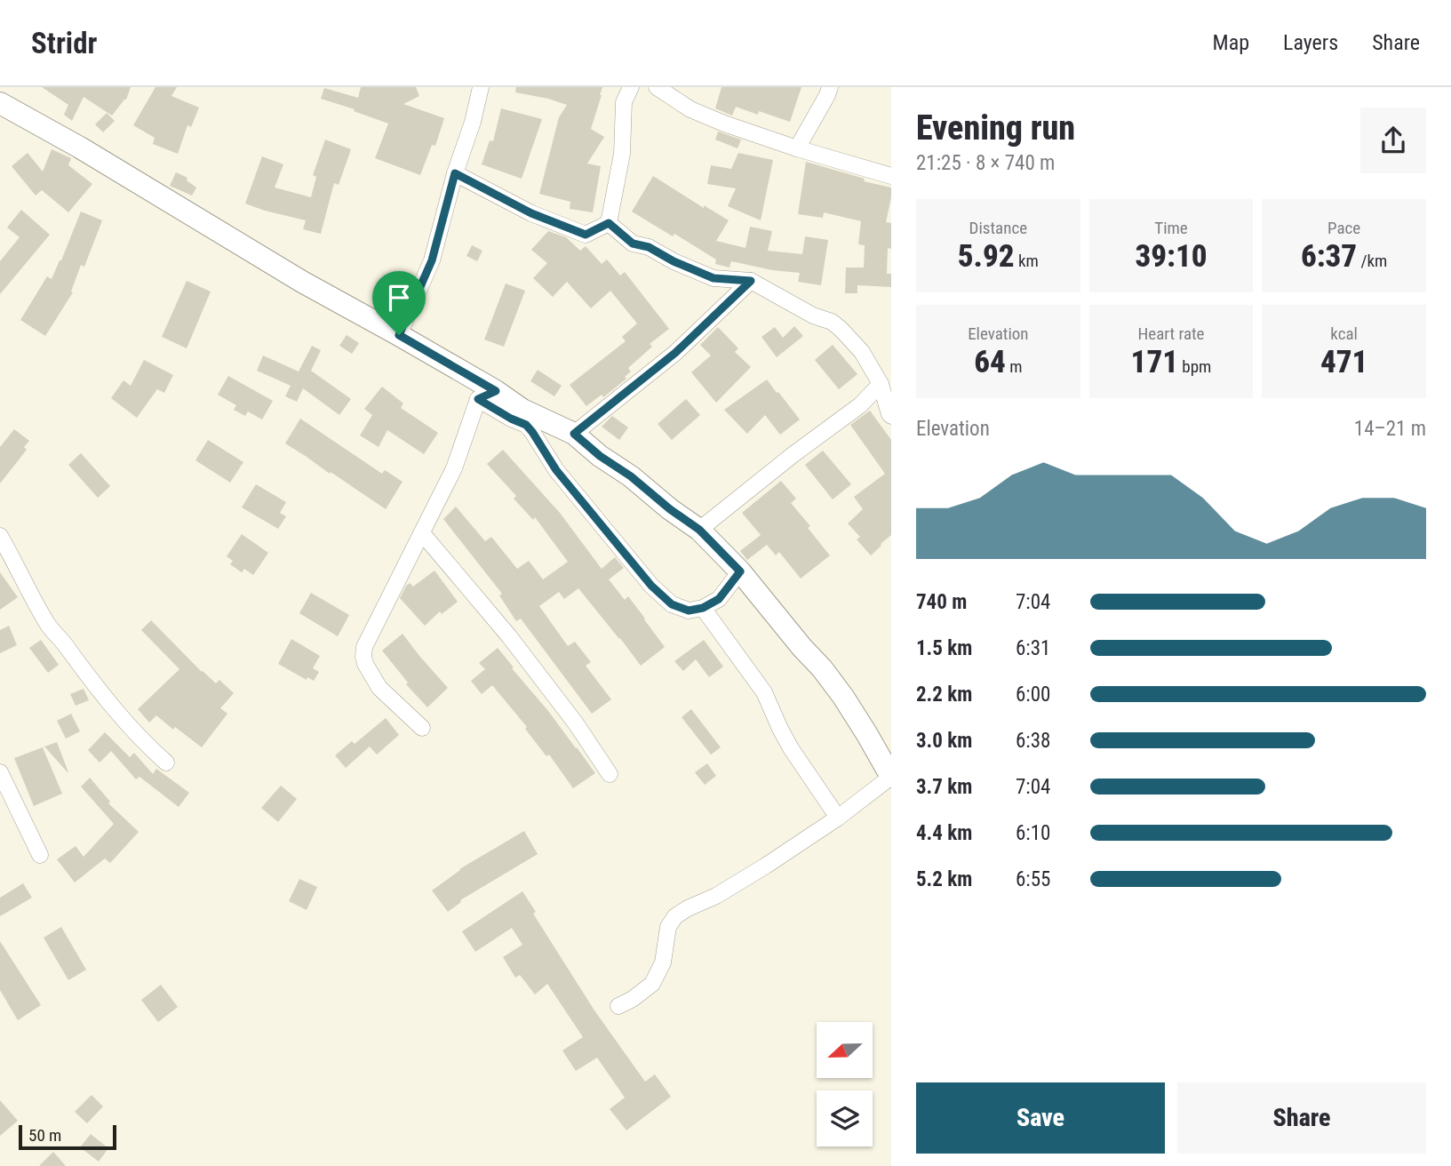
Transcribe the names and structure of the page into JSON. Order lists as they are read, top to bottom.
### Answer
{
  "scale_bar": "50 m",
  "north": "left",
  "page": {
    "header": "Stridr",
    "nav": ["Map", "Layers", "Share"],
    "heading": ["Evening run", "21:25 · 8 × 740 m"],
    "stats": [
      ["Distance", "5.92 km"],
      ["Time", "39:10"],
      ["Pace", "6:37 /km"],
      ["Elevation", "64 m"],
      ["Heart rate", "171 bpm"],
      ["kcal", "471"]
    ],
    "chart": ["Elevation", "14–21 m"],
    "list": [
      {
        "name": "740 m",
        "note": "7:04"
      },
      {
        "name": "1.5 km",
        "note": "6:31"
      },
      {
        "name": "2.2 km",
        "note": "6:00"
      },
      {
        "name": "3.0 km",
        "note": "6:38"
      },
      {
        "name": "3.7 km",
        "note": "7:04"
      },
      {
        "name": "4.4 km",
        "note": "6:10"
      },
      {
        "name": "5.2 km",
        "note": "6:55"
      }
    ],
    "buttons": ["Save", "Share"],
    "scale": "50 m"
  }
}
